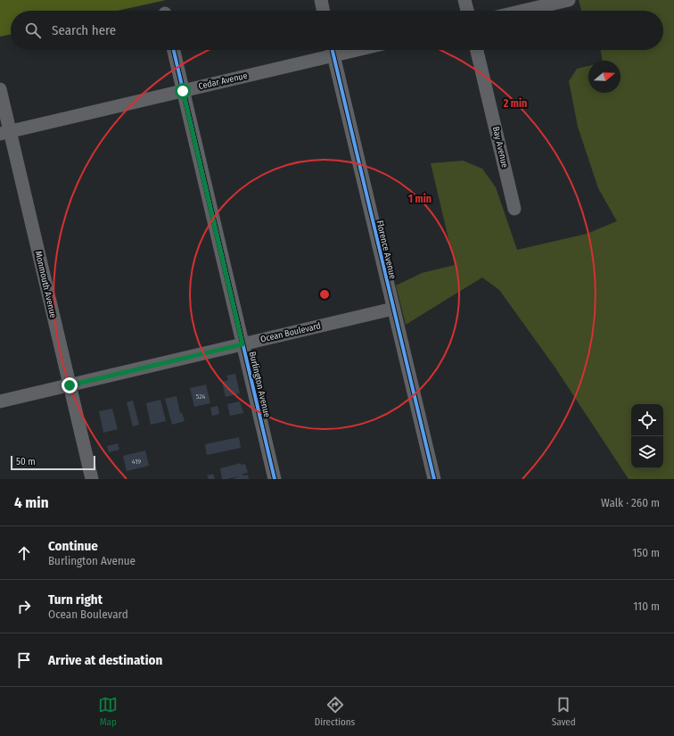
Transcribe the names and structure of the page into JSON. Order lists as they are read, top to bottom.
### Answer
{
  "streets": {
    "street": [
      "Cedar Avenue",
      "Bay Avenue",
      "Florence Avenue",
      "Monmouth Avenue",
      "Ocean Boulevard",
      "Burlington Avenue"
    ]
  },
  "crossings": [
    ["Cedar Avenue", "Florence Avenue"],
    ["Cedar Avenue", "Monmouth Avenue"],
    ["Cedar Avenue", "Burlington Avenue"],
    ["Florence Avenue", "Ocean Boulevard"],
    ["Monmouth Avenue", "Ocean Boulevard"],
    ["Ocean Boulevard", "Burlington Avenue"]
  ],
  "house_numbers": ["524", "419"],
  "scale_bar": "50 m",
  "north": "right",
  "page": {
    "search": "Search here",
    "scale": "50 m",
    "heading": ["4 min", "Walk · 260 m"],
    "list": [
      ["Continue", "Burlington Avenue", "150 m"],
      ["Turn right", "Ocean Boulevard", "110 m"],
      "Arrive at destination"
    ],
    "nav": ["Map", "Directions", "Saved"]
  },
  "rings": ["2 min", "1 min"]
}
